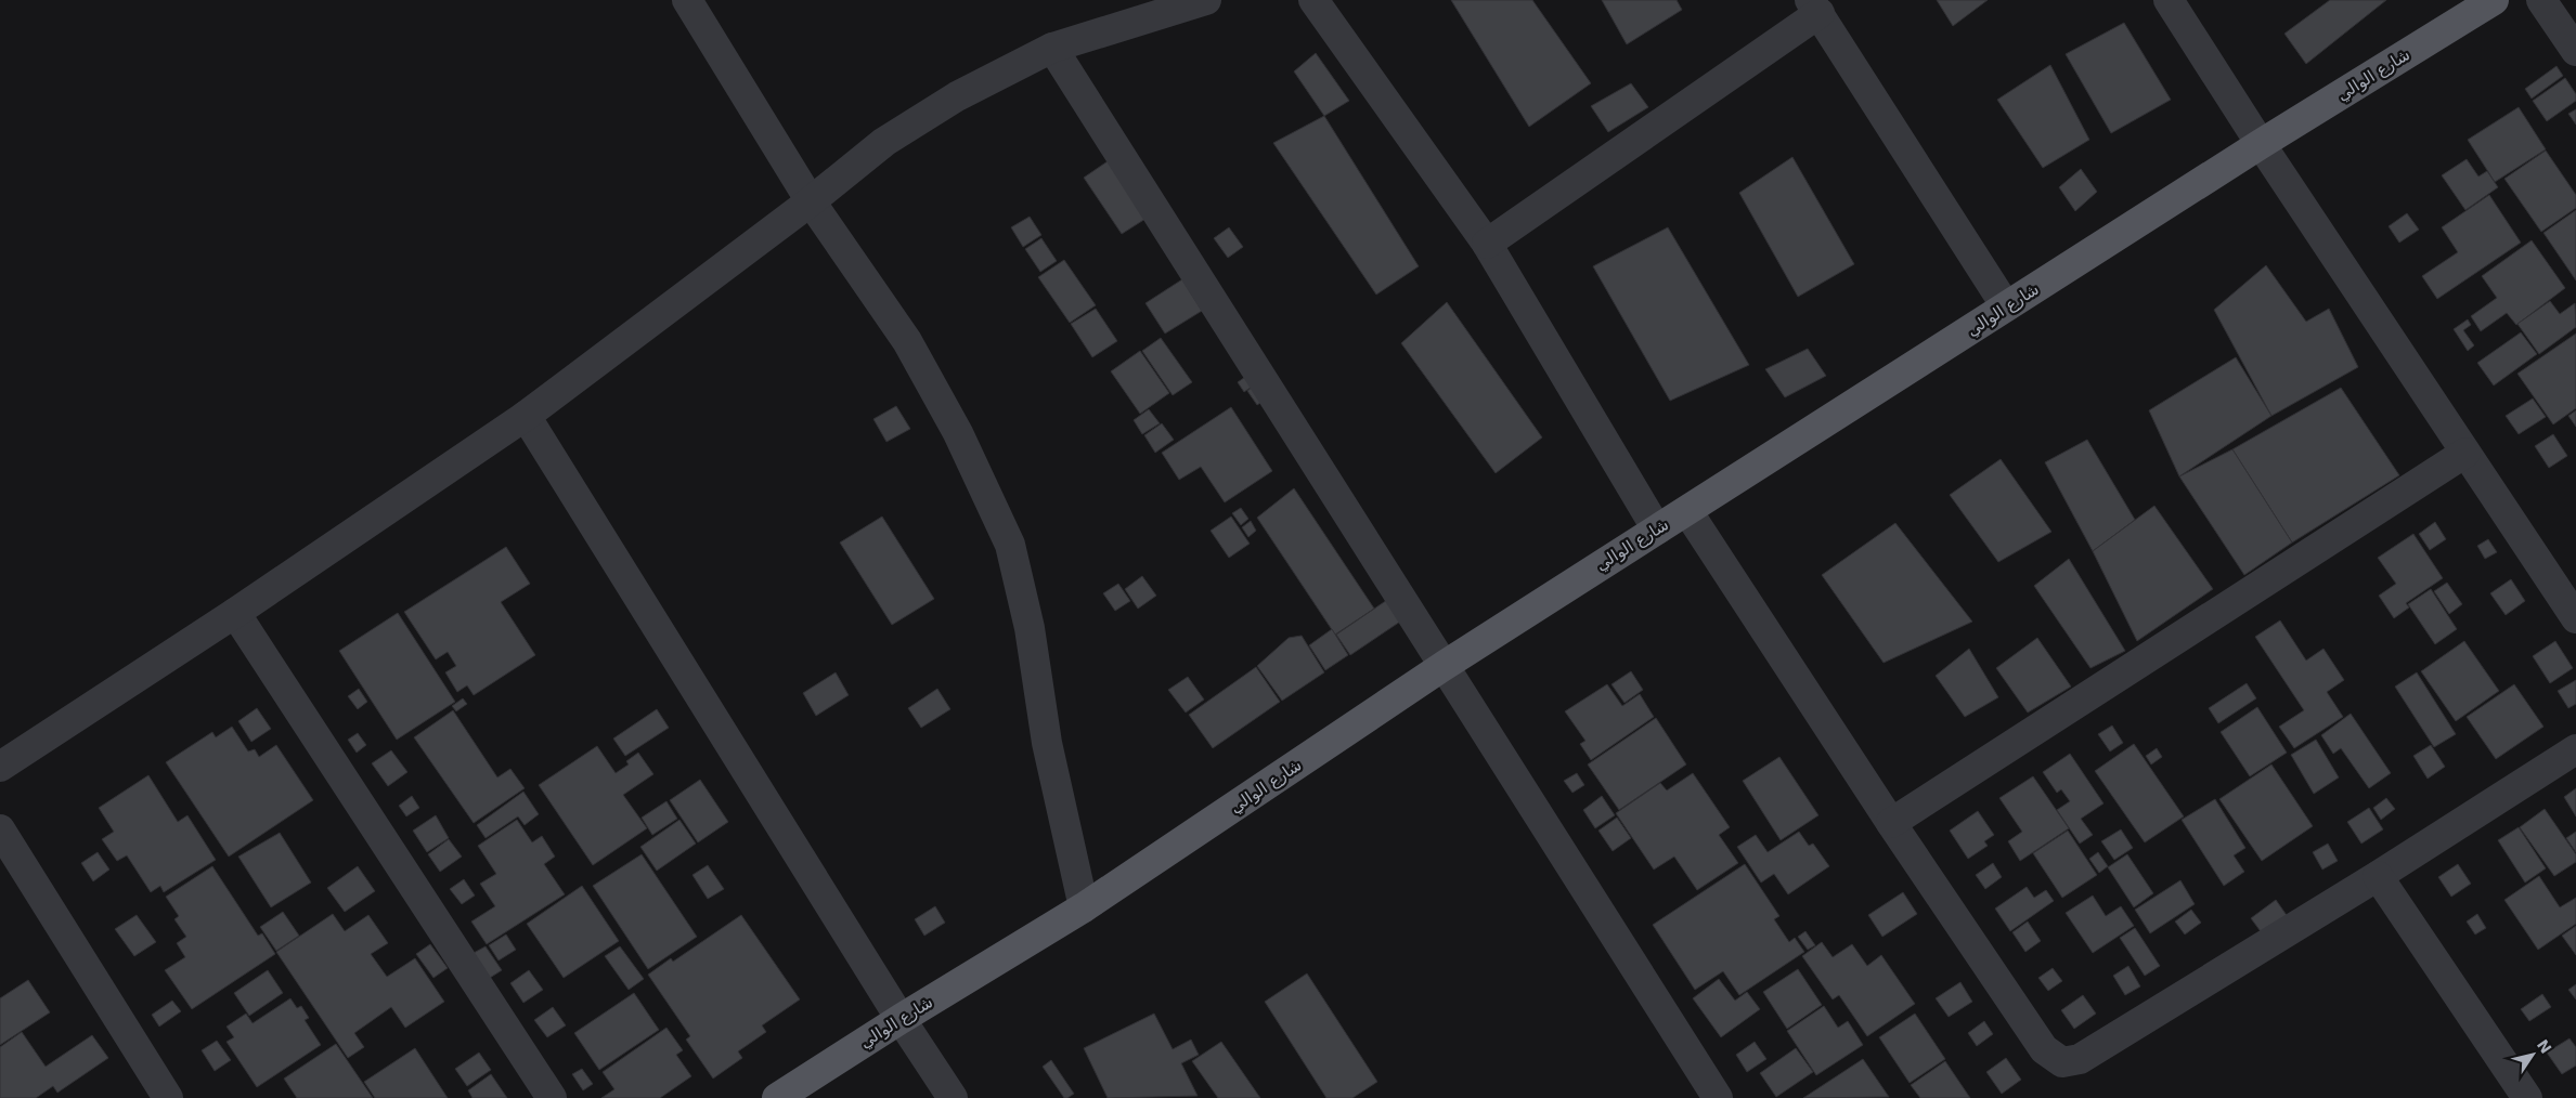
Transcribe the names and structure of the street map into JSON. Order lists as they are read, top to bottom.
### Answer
{
  "streets": {
    "main road": ["شارع الوالي"]
  },
  "north": "top right"
}
